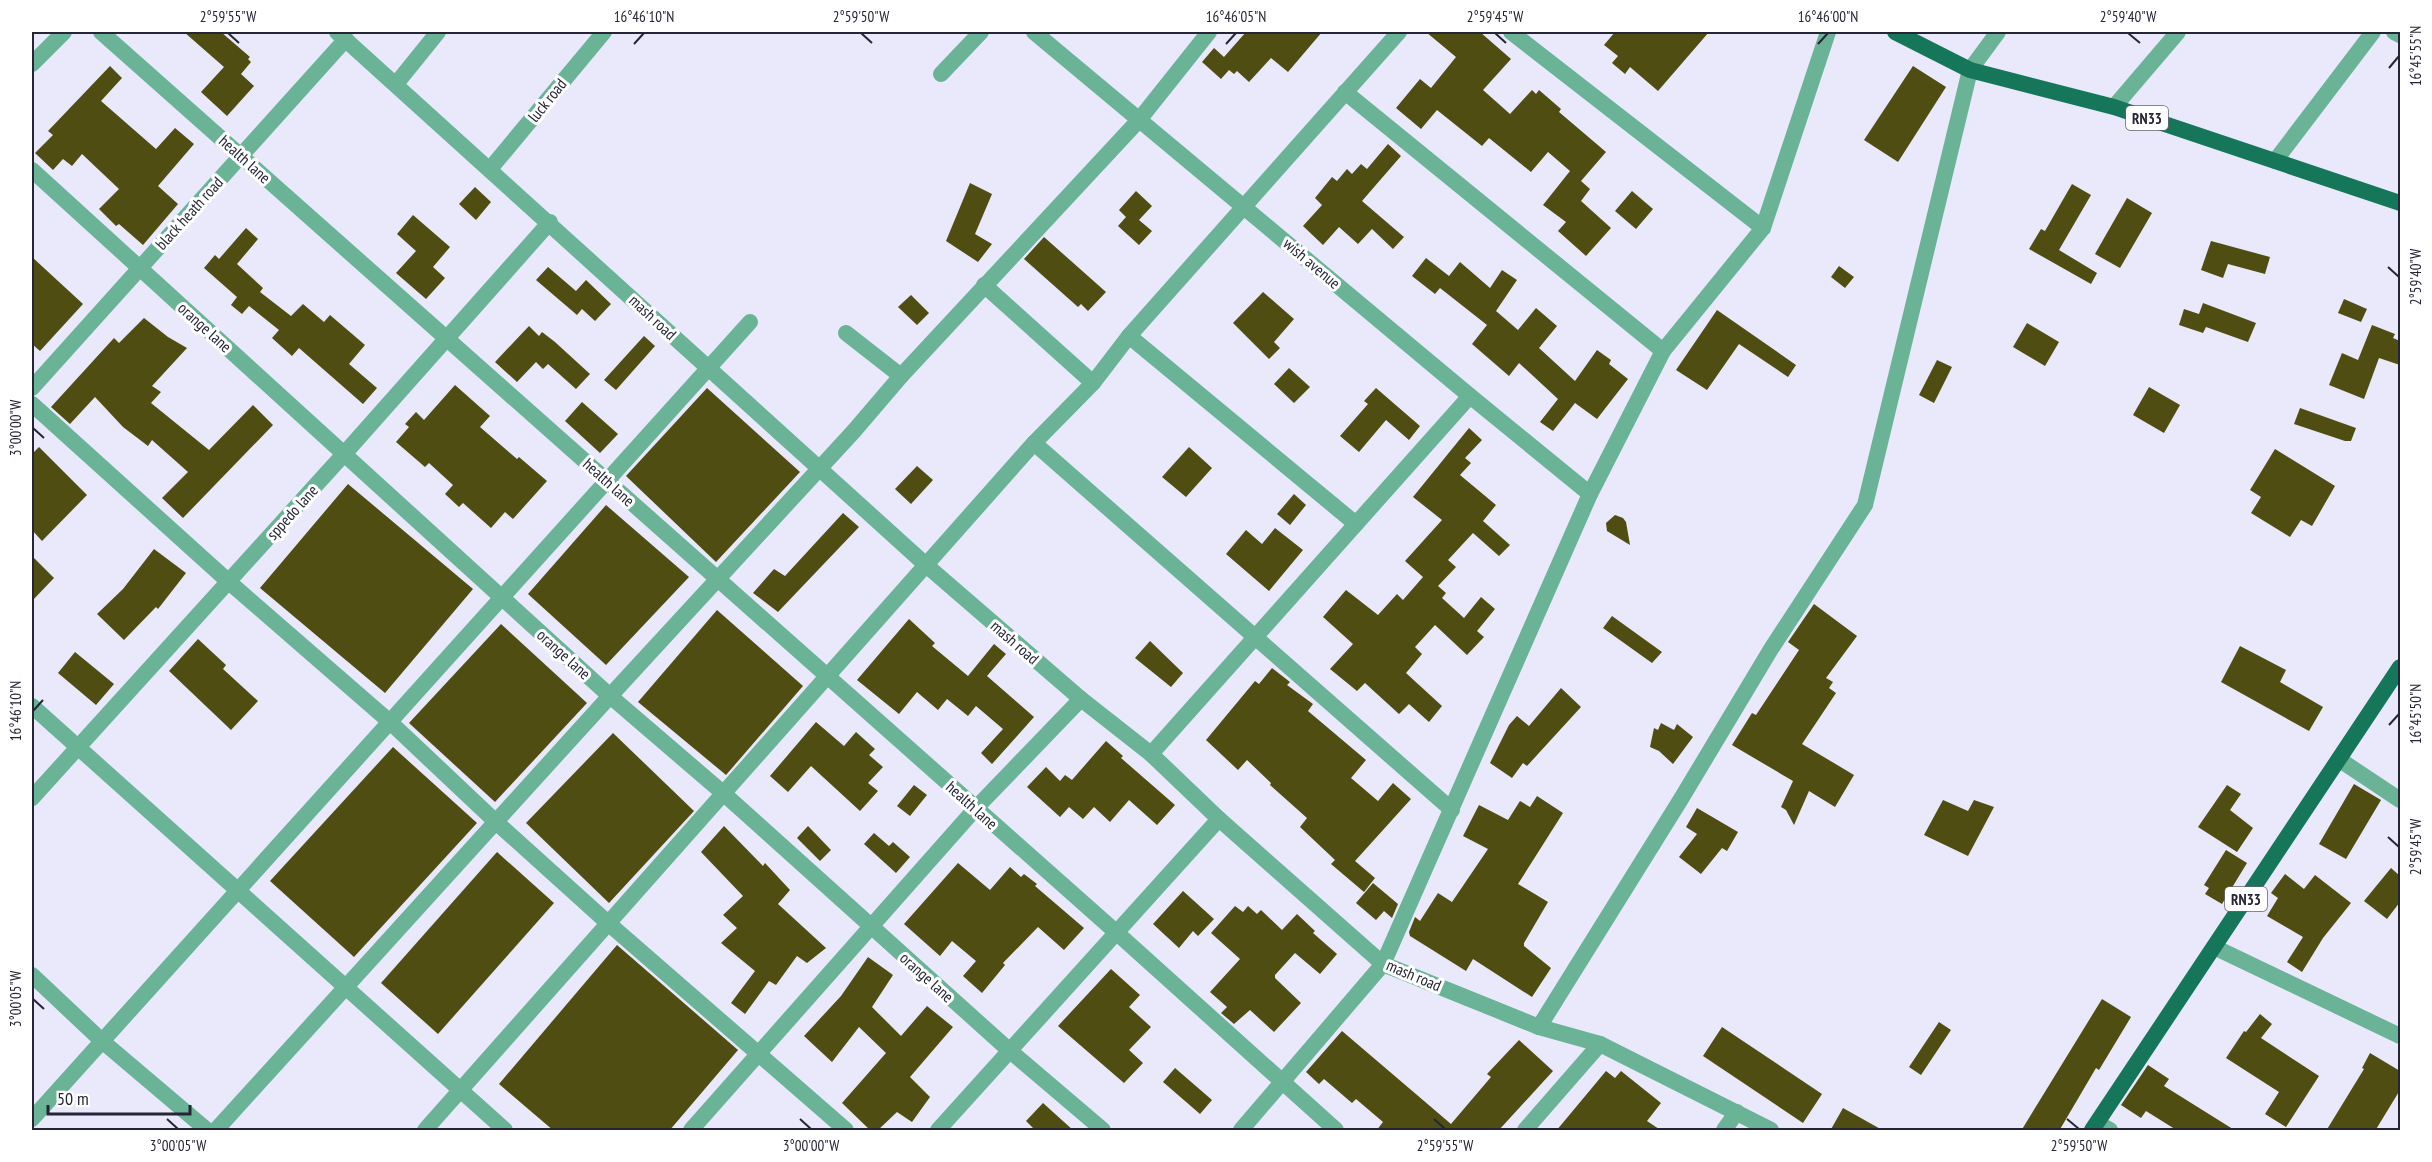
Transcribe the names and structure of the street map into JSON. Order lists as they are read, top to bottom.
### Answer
{
  "streets": {
    "main road": ["RN33"],
    "street": [
      "luck road",
      "health lane",
      "black heath road",
      "wish avenue",
      "mash road",
      "orange lane",
      "sppedo lane"
    ]
  },
  "crossings": [
    ["luck road", "mash road"],
    ["health lane", "black heath road"],
    ["health lane", "sppedo lane"],
    ["black heath road", "mash road"],
    ["black heath road", "orange lane"],
    ["mash road", "sppedo lane"],
    ["orange lane", "sppedo lane"]
  ],
  "scale_bar": "50 m",
  "coordinates": [
    "2°59'55\"W",
    "16°46'10\"N",
    "2°59'50\"W",
    "16°46'05\"N",
    "2°59'45\"W",
    "16°46'00\"N",
    "2°59'40\"W",
    "16°45'55\"N",
    "3°00'00\"W",
    "16°45'50\"N",
    "3°00'05\"W"
  ]
}
